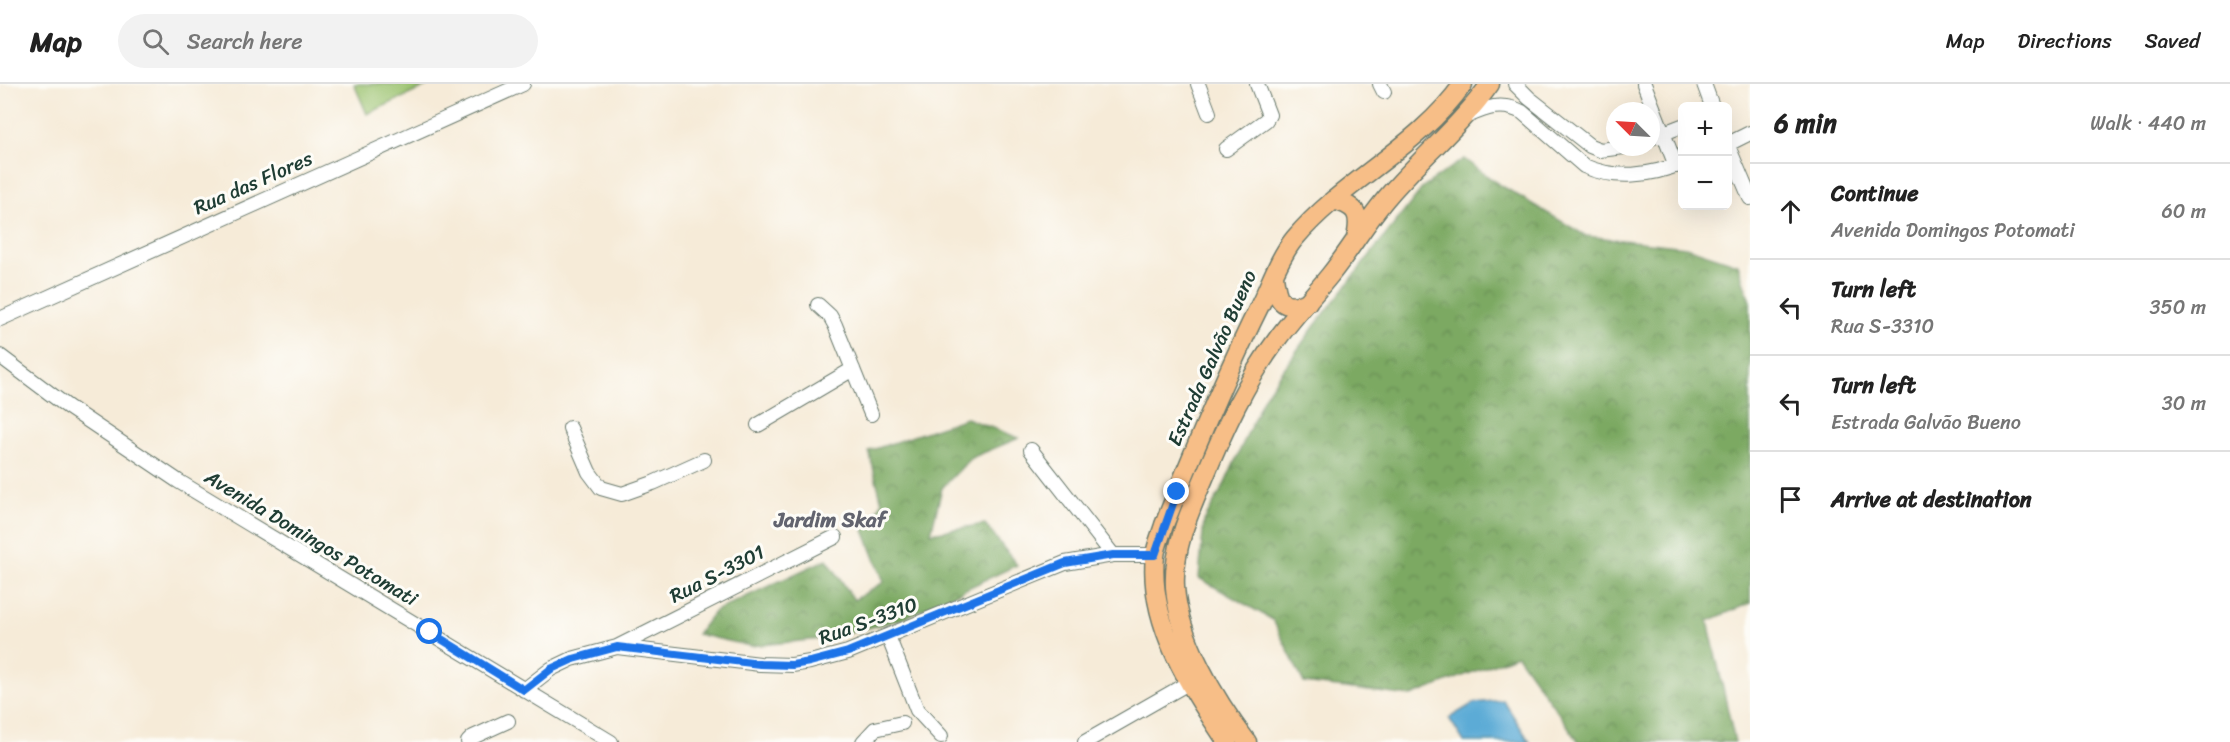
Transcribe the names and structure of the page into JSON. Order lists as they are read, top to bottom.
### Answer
{
  "streets": {
    "main road": ["Estrada Galvão Bueno"],
    "street": [
      "Rua das Flores",
      "Avenida Domingos Potomati",
      "Rua S-3301",
      "Rua S-3310"
    ]
  },
  "crossings": [
    ["Estrada Galvão Bueno", "Rua S-3310"],
    ["Avenida Domingos Potomati", "Rua S-3310"],
    ["Rua S-3301", "Rua S-3310"]
  ],
  "districts": ["Jardim Skaf"],
  "north": "top left",
  "page": {
    "header": "Map",
    "search": "Search here",
    "nav": ["Map", "Directions", "Saved"],
    "heading": ["6 min", "Walk · 440 m"],
    "map_buttons": ["+", "−"],
    "list": [
      ["Continue", "Avenida Domingos Potomati", "60 m"],
      ["Turn left", "Rua S-3310", "350 m"],
      ["Turn left", "Estrada Galvão Bueno", "30 m"],
      "Arrive at destination"
    ]
  }
}
